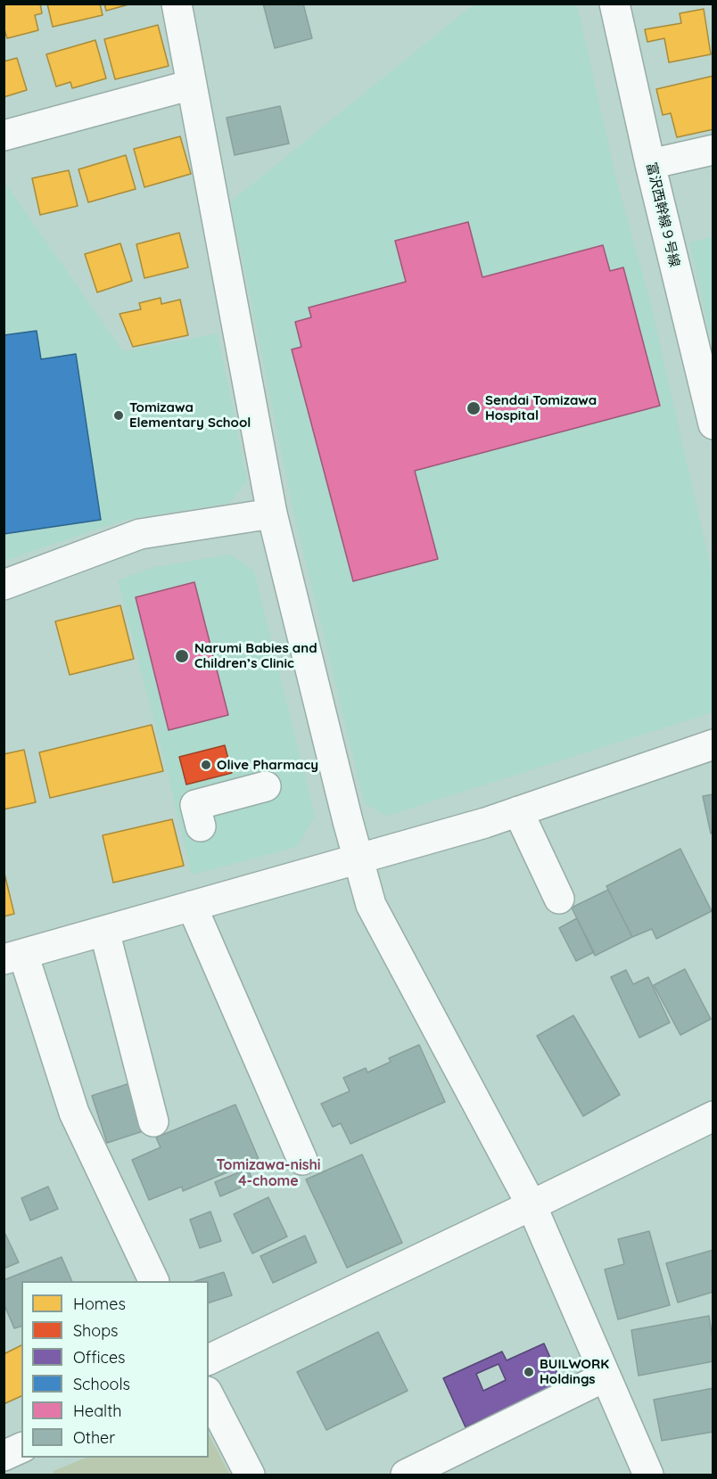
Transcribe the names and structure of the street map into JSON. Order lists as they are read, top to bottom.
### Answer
{
  "streets": {
    "street": ["富沢西幹線９号線"]
  },
  "districts": ["Tomizawa-nishi 4-chome"],
  "places": [
    "Sendai Tomizawa Hospital",
    "Tomizawa Elementary School",
    "Narumi Babies and Children’s Clinic",
    "Olive Pharmacy",
    "BUILWORK Holdings"
  ],
  "legend": [
    "Homes",
    "Shops",
    "Offices",
    "Schools",
    "Health",
    "Other"
  ]
}
